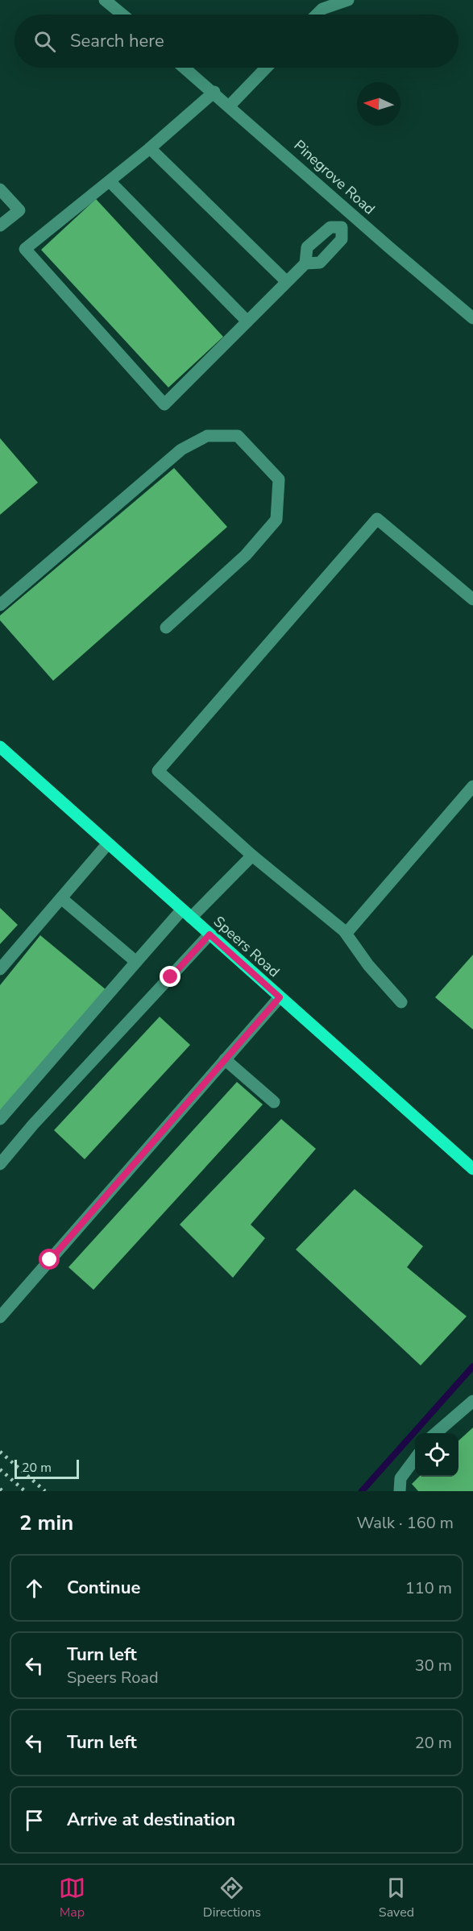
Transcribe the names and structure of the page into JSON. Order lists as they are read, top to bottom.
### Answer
{
  "streets": {
    "main road": ["Speers Road"],
    "street": ["Pinegrove Road"]
  },
  "scale_bar": "20 m",
  "north": "left",
  "page": {
    "search": "Search here",
    "scale": "20 m",
    "heading": ["2 min", "Walk · 160 m"],
    "list": [
      ["Continue", "110 m"],
      ["Turn left", "Speers Road", "30 m"],
      ["Turn left", "20 m"],
      "Arrive at destination"
    ],
    "nav": ["Map", "Directions", "Saved"]
  }
}
